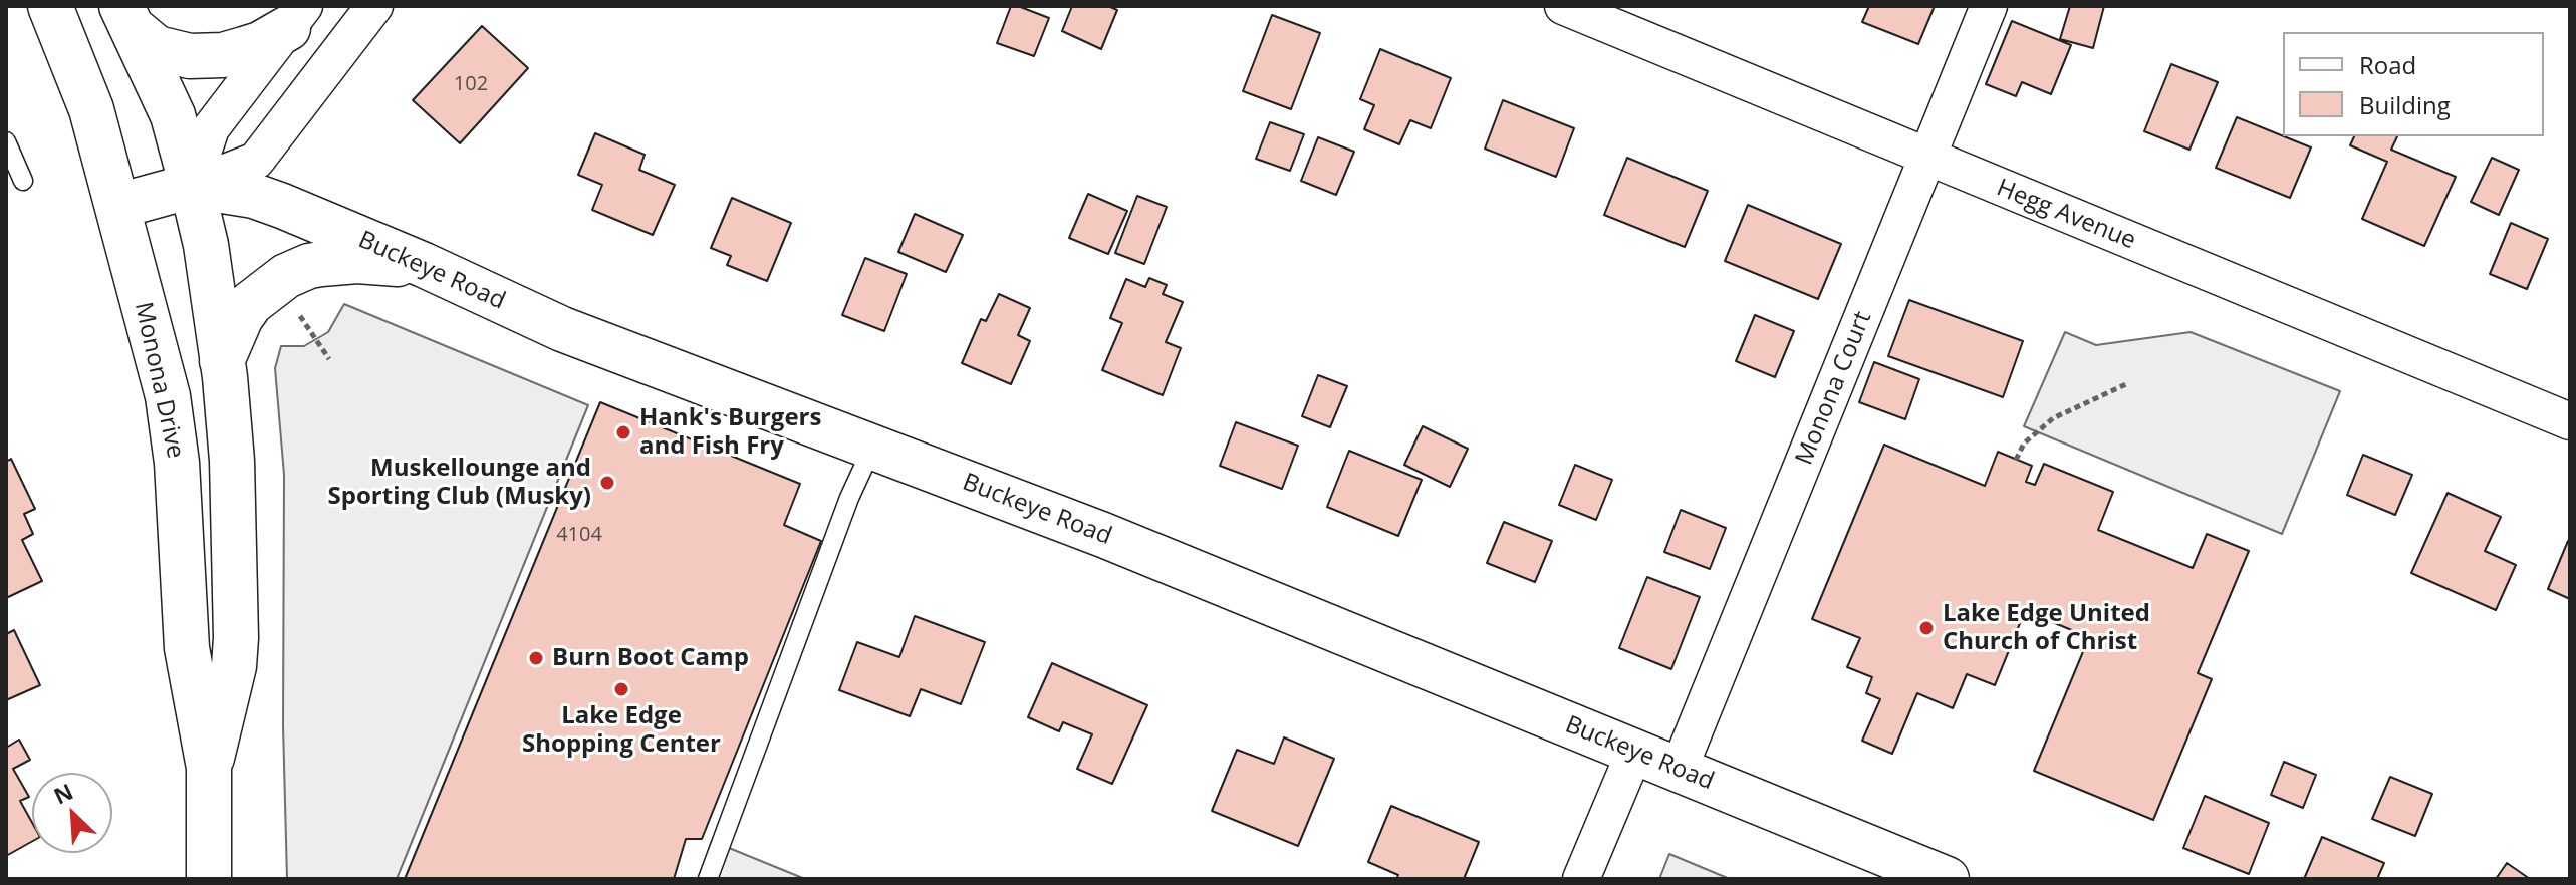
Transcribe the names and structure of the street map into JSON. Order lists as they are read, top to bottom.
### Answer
{
  "streets": {
    "street": [
      "Hegg Avenue",
      "Buckeye Road",
      "Monona Drive",
      "Monona Court"
    ]
  },
  "crossings": [
    ["Hegg Avenue", "Monona Court"],
    ["Buckeye Road", "Monona Drive"],
    ["Buckeye Road", "Monona Court"]
  ],
  "places": [
    "Hank's Burgers and Fish Fry",
    "Muskellounge and Sporting Club (Musky)",
    "Lake Edge United Church of Christ",
    "Burn Boot Camp",
    "Lake Edge Shopping Center"
  ],
  "house_numbers": ["102", "4104"],
  "legend": ["Road", "Building"],
  "north": "top left"
}
